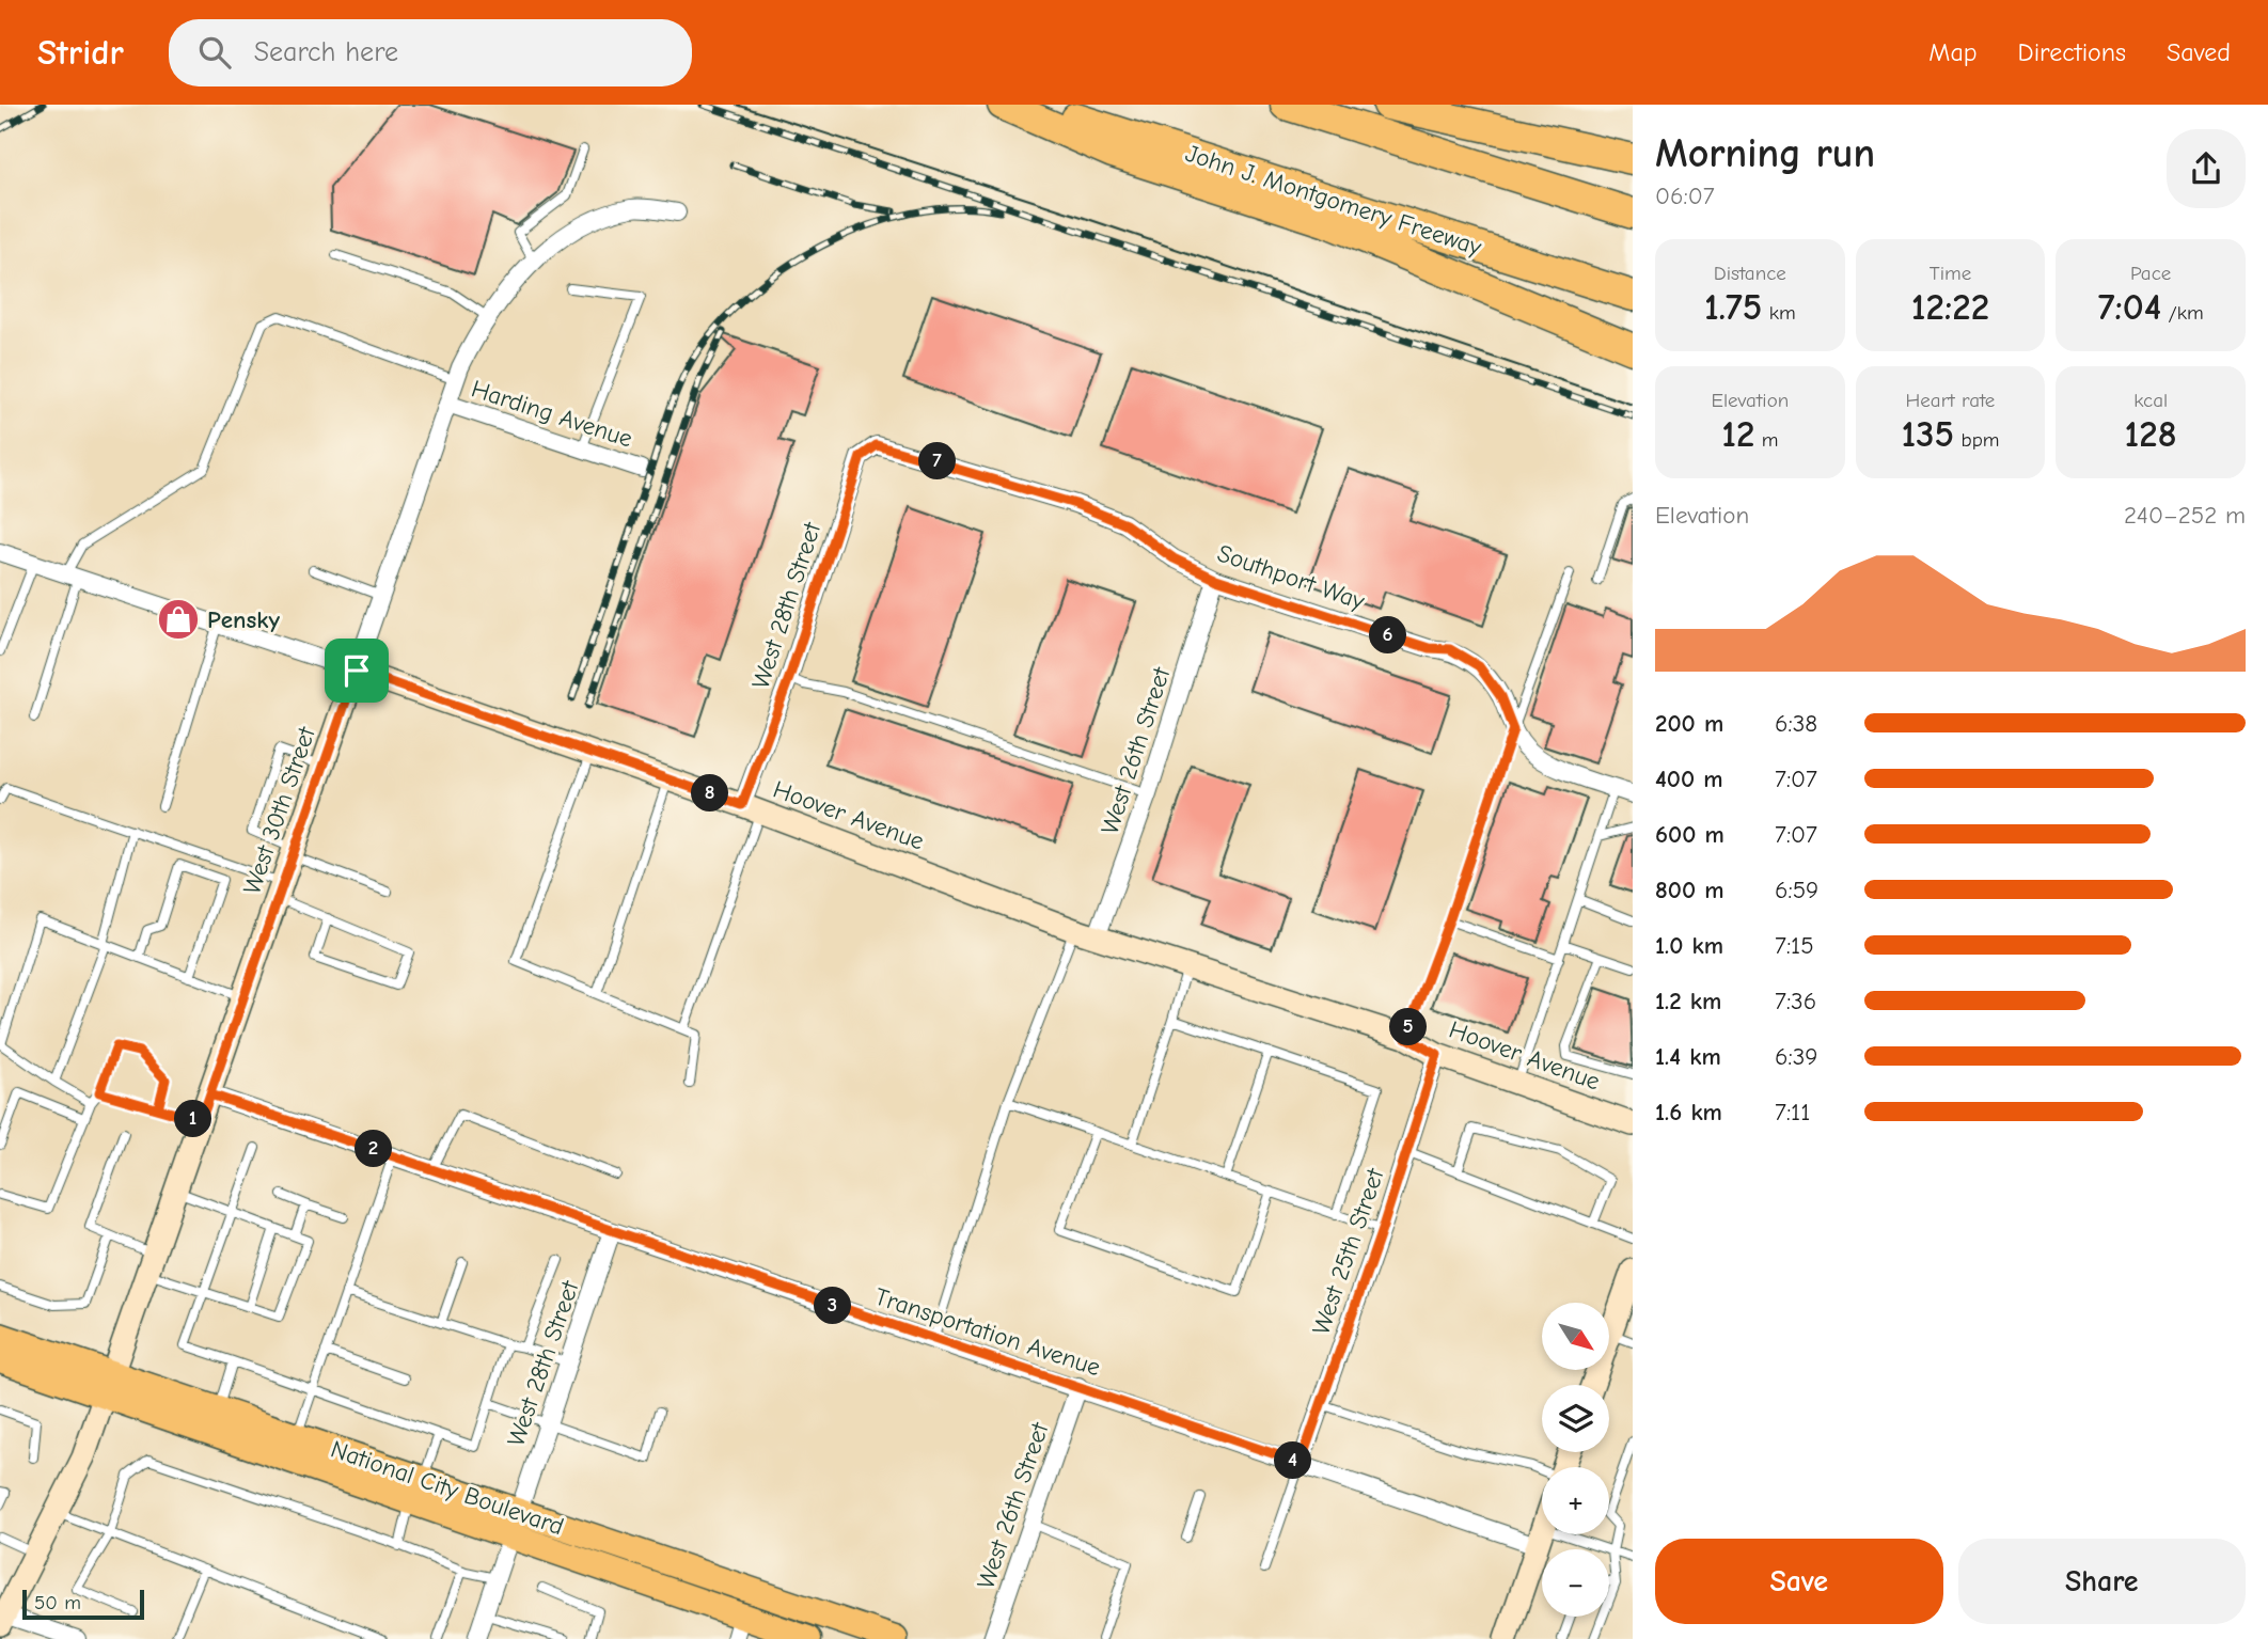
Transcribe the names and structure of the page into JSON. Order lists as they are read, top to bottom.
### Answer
{
  "streets": {
    "highway": ["John J. Montgomery Freeway"],
    "main road": ["National City Boulevard"],
    "street": [
      "Harding Avenue",
      "Southport Way",
      "West 28th Street",
      "West 26th Street",
      "West 30th Street",
      "Hoover Avenue",
      "West 25th Street",
      "Transportation Avenue"
    ]
  },
  "crossings": [
    ["Harding Avenue", "West 30th Street"],
    ["Southport Way", "West 28th Street"],
    ["Southport Way", "West 26th Street"],
    ["West 28th Street", "Hoover Avenue"],
    ["West 28th Street", "Transportation Avenue"],
    ["West 28th Street", "National City Boulevard"],
    ["West 26th Street", "Hoover Avenue"],
    ["West 26th Street", "Transportation Avenue"],
    ["West 30th Street", "Hoover Avenue"],
    ["West 30th Street", "Transportation Avenue"],
    ["West 30th Street", "National City Boulevard"],
    ["Hoover Avenue", "West 25th Street"],
    ["West 25th Street", "Transportation Avenue"]
  ],
  "places": {
    "shop": ["Pensky"]
  },
  "scale_bar": "50 m",
  "north": "bottom right",
  "page": {
    "header": "Stridr",
    "search": "Search here",
    "nav": ["Map", "Directions", "Saved"],
    "heading": ["Morning run", "06:07"],
    "stats": [
      ["Distance", "1.75 km"],
      ["Time", "12:22"],
      ["Pace", "7:04 /km"],
      ["Elevation", "12 m"],
      ["Heart rate", "135 bpm"],
      ["kcal", "128"]
    ],
    "pins": [
      "7",
      "6",
      "8",
      "5",
      "1",
      "2",
      "3",
      "4"
    ],
    "chart": ["Elevation", "240–252 m"],
    "list": [
      {
        "name": "200 m",
        "note": "6:38"
      },
      {
        "name": "400 m",
        "note": "7:07"
      },
      {
        "name": "600 m",
        "note": "7:07"
      },
      {
        "name": "800 m",
        "note": "6:59"
      },
      {
        "name": "1.0 km",
        "note": "7:15"
      },
      {
        "name": "1.2 km",
        "note": "7:36"
      },
      {
        "name": "1.4 km",
        "note": "6:39"
      },
      {
        "name": "1.6 km",
        "note": "7:11"
      }
    ],
    "map_buttons": ["+", "−"],
    "buttons": ["Save", "Share"],
    "scale": "50 m"
  }
}
